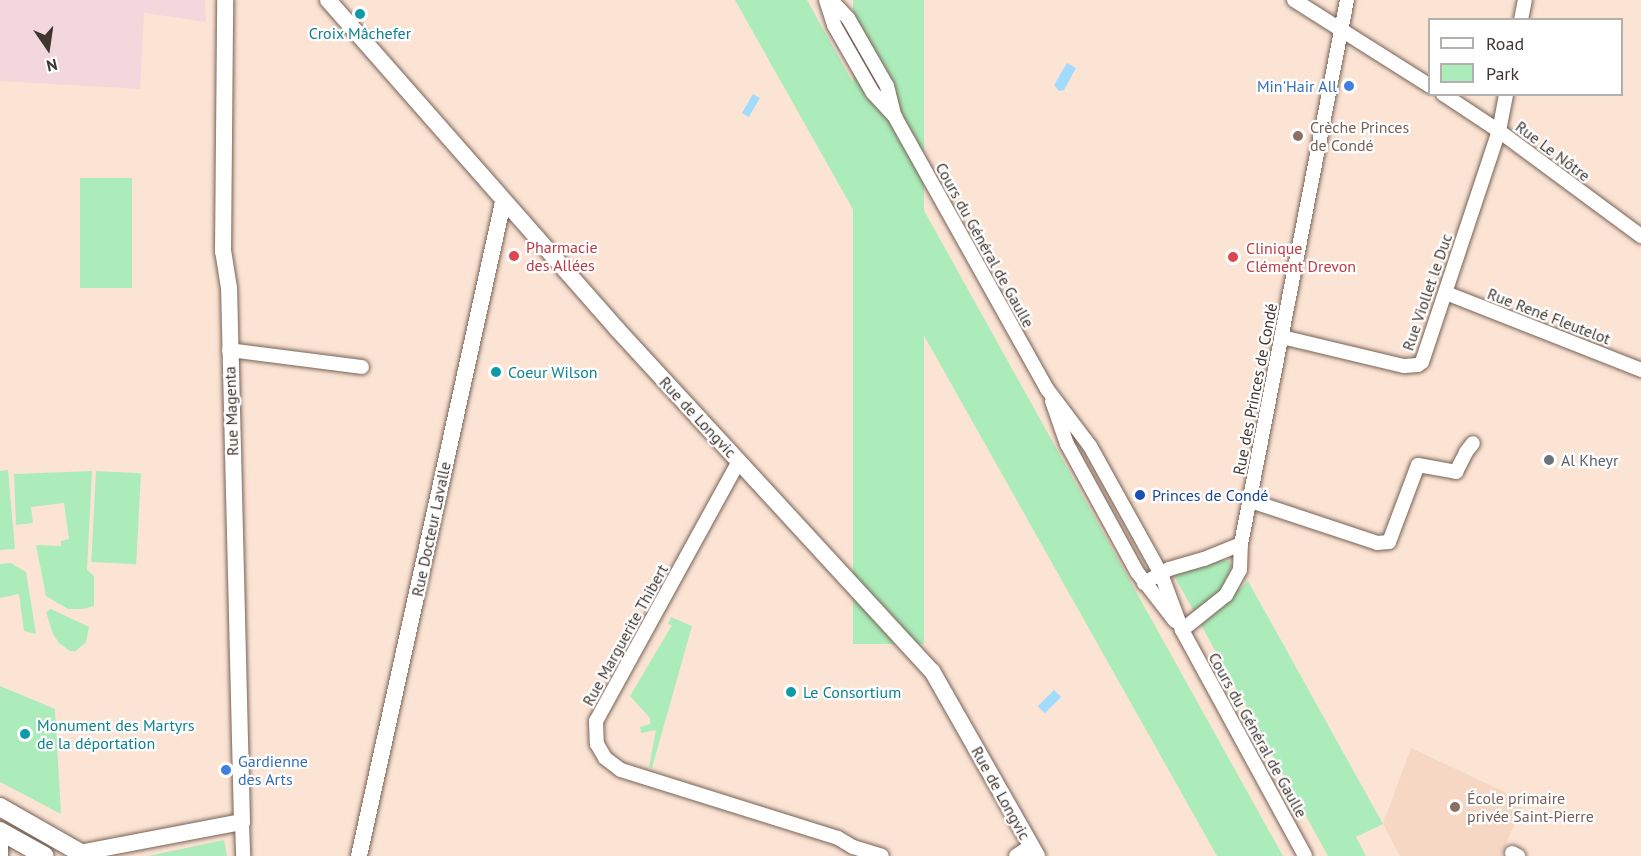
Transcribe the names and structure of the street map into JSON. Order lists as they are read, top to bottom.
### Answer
{
  "streets": {
    "street": [
      "Rue Le Nôtre",
      "Cours du Général de Gaulle",
      "Rue Viollet le Duc",
      "Rue René Fleutelot",
      "Rue des Princes de Condé",
      "Rue Magenta",
      "Rue de Longvic",
      "Rue Docteur Lavalle",
      "Rue Marguerite Thibert"
    ]
  },
  "crossings": [
    ["Rue Le Nôtre", "Rue Viollet le Duc"],
    ["Cours du Général de Gaulle", "Rue des Princes de Condé"],
    ["Rue Viollet le Duc", "Rue René Fleutelot"],
    ["Rue Viollet le Duc", "Rue des Princes de Condé"],
    ["Rue de Longvic", "Rue Docteur Lavalle"],
    ["Rue de Longvic", "Rue Marguerite Thibert"]
  ],
  "places": [
    "Croix Mâchefer",
    "Min'Hair All",
    "Crèche Princes de Condé",
    "Pharmacie des Allées",
    "Clinique Clément Drevon",
    "Coeur Wilson",
    "Al Kheyr",
    "Princes de Condé",
    "Le Consortium",
    "Monument des Martyrs de la déportation",
    "Gardienne des Arts",
    "École primaire privée Saint-Pierre"
  ],
  "legend": ["Road", "Park"],
  "north": "bottom"
}
